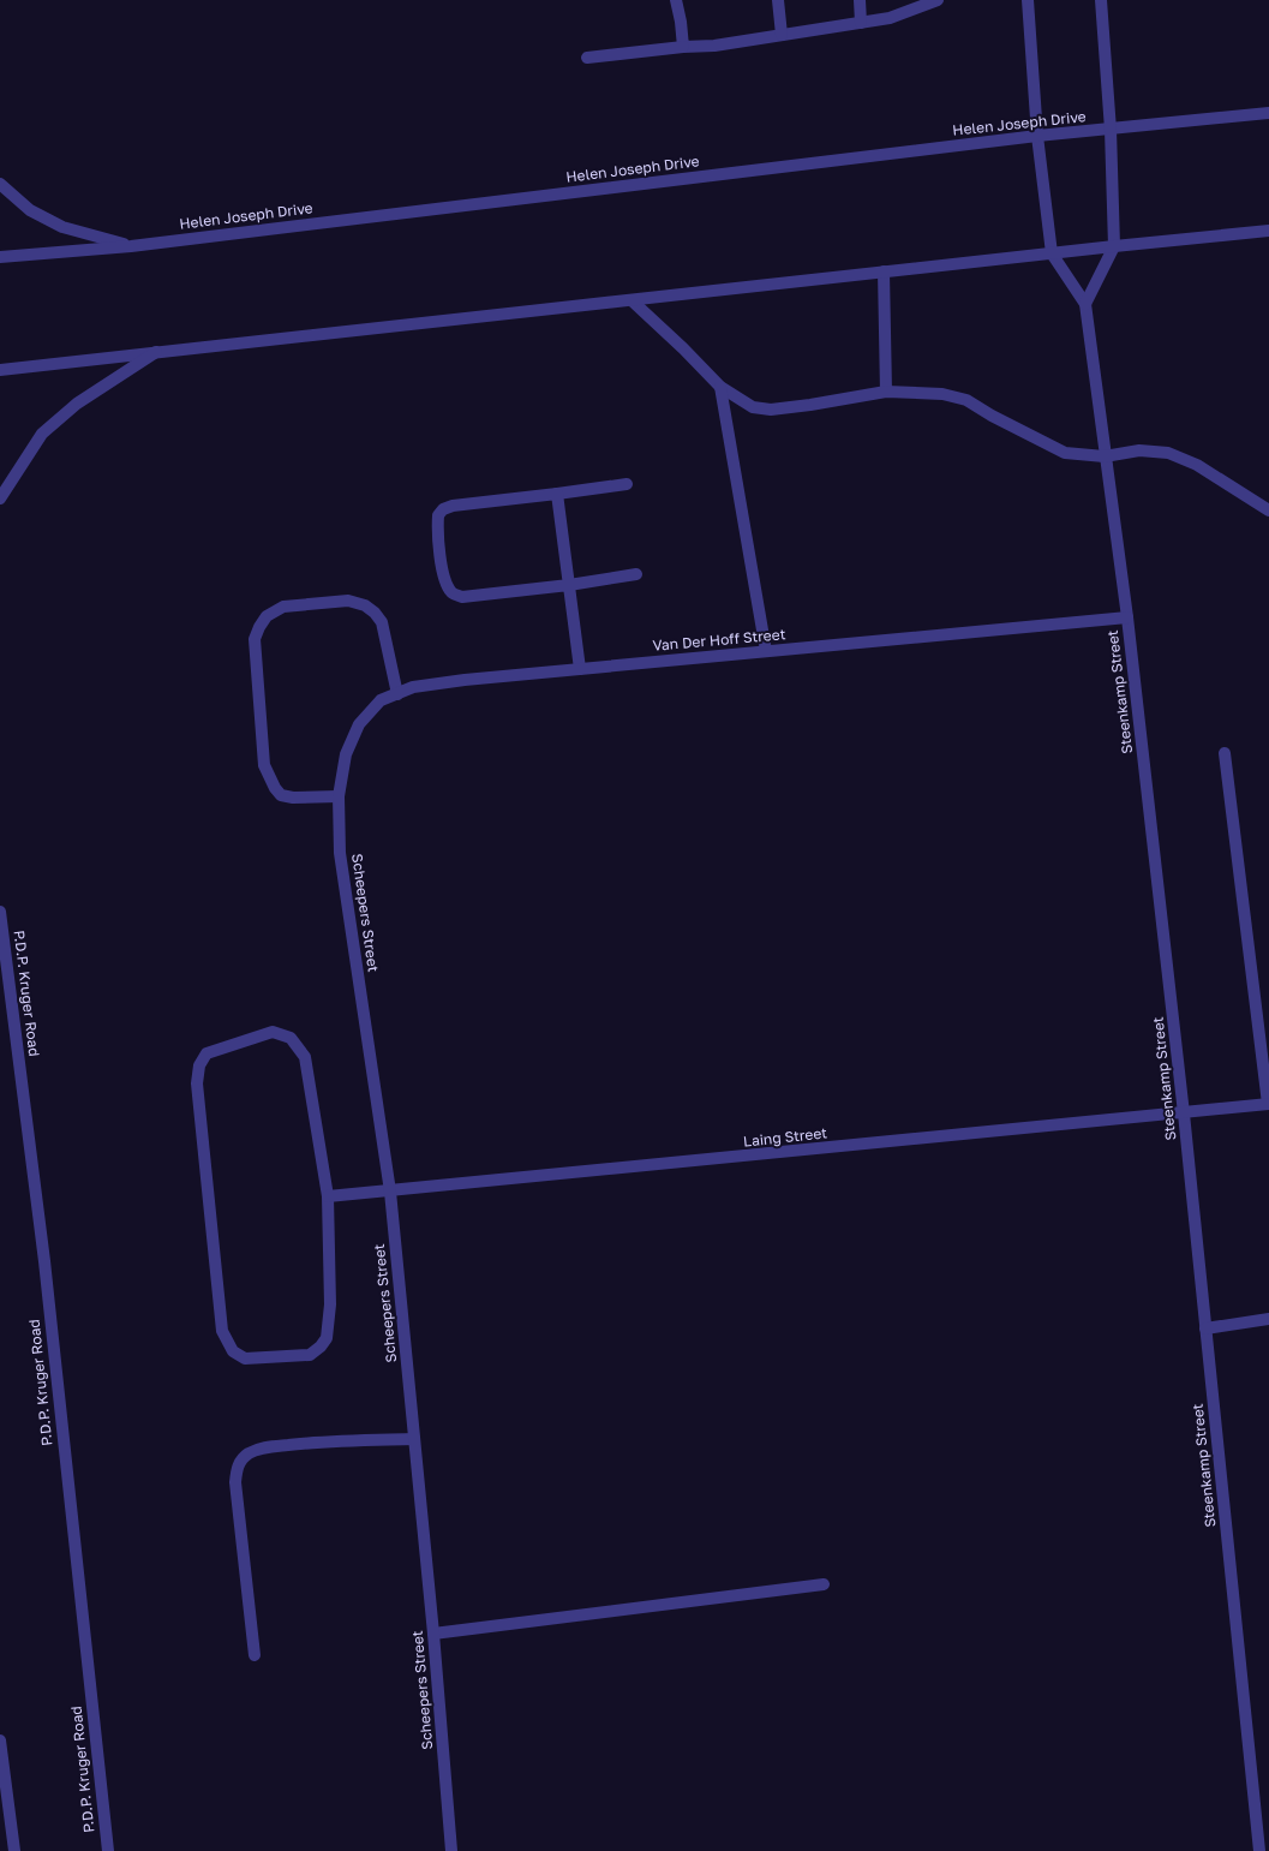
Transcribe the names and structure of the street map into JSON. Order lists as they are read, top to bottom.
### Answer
{
  "streets": {
    "street": [
      "Helen Joseph Drive",
      "Van Der Hoff Street",
      "Steenkamp Street",
      "Scheepers Street",
      "P.D.P. Kruger Road",
      "Laing Street"
    ]
  },
  "crossings": [
    ["Van Der Hoff Street", "Steenkamp Street"],
    ["Van Der Hoff Street", "Scheepers Street"],
    ["Steenkamp Street", "Laing Street"],
    ["Scheepers Street", "Laing Street"]
  ]
}
